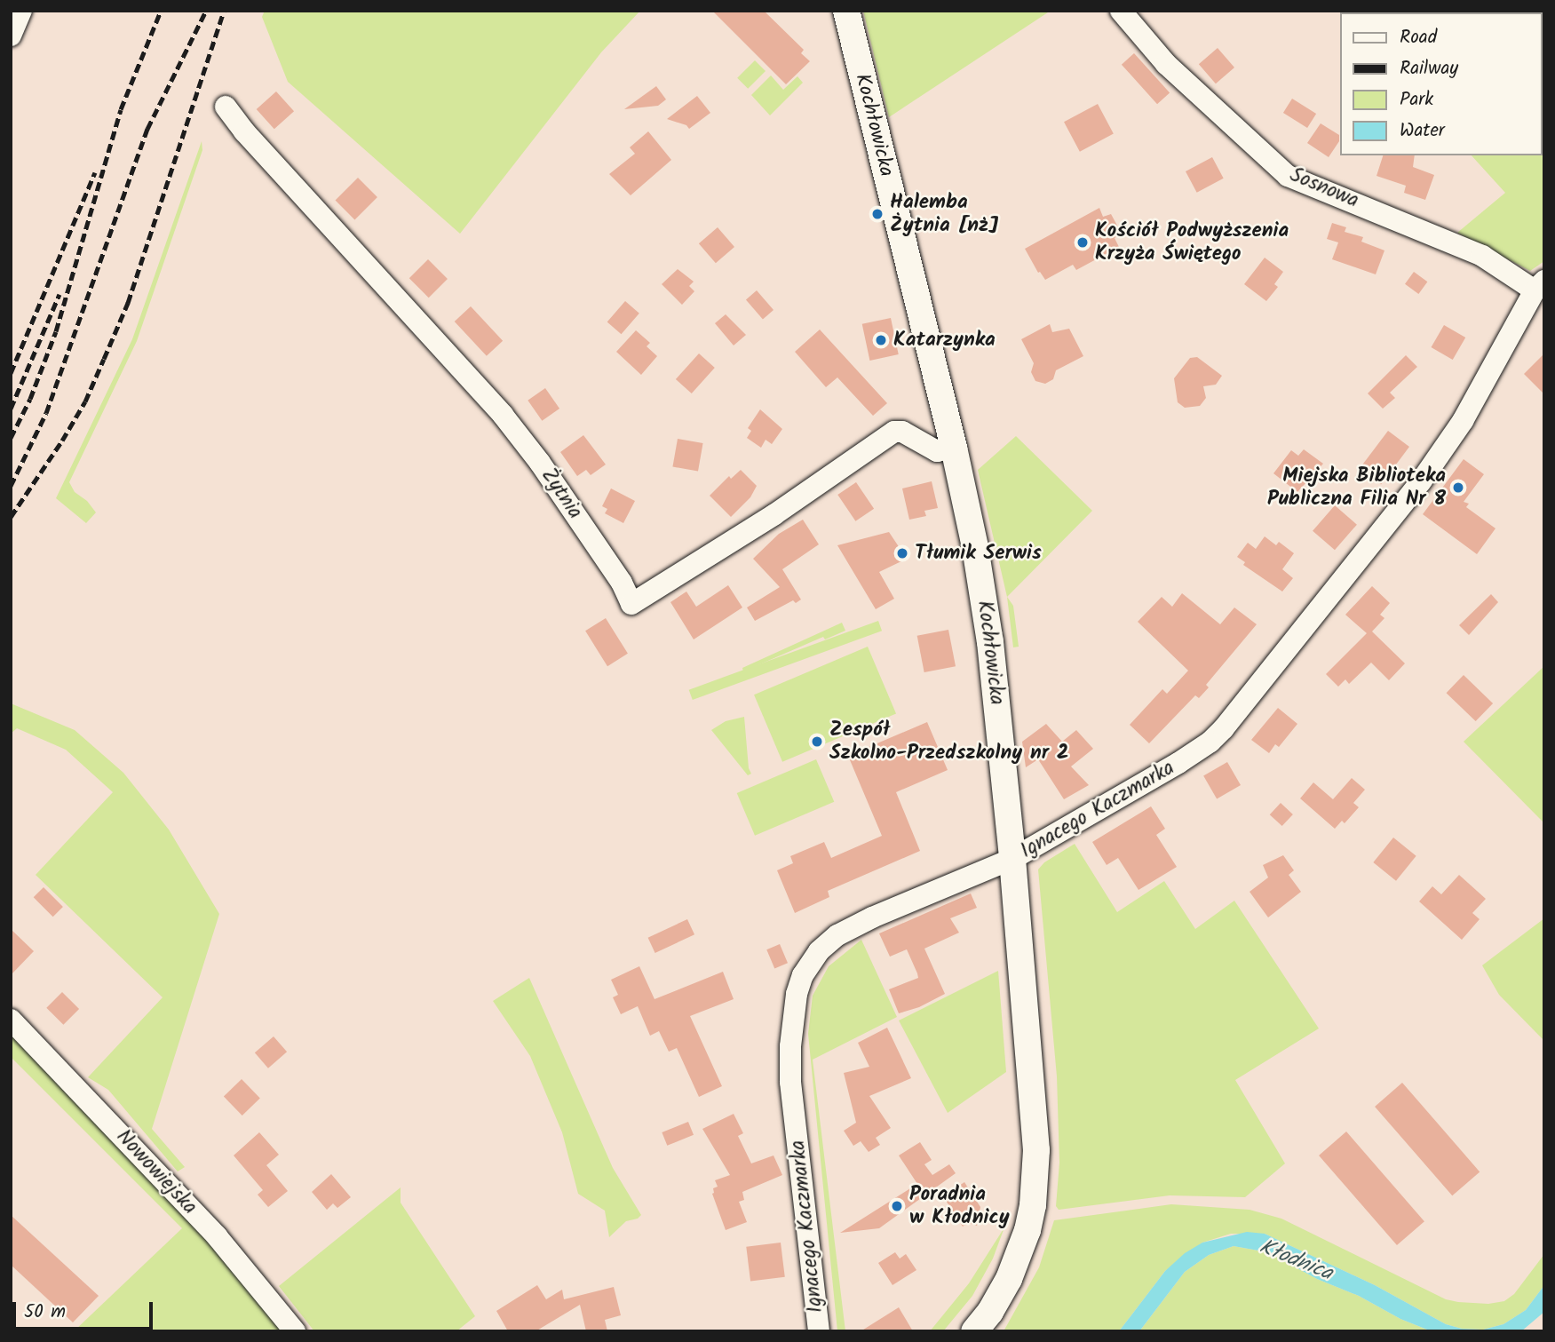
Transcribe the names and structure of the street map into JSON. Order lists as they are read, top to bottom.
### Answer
{
  "streets": {
    "street": [
      "Kochłowicka",
      "Sosnowa",
      "Żytnia",
      "Ignacego Kaczmarka",
      "Nowowiejska"
    ]
  },
  "crossings": [
    ["Kochłowicka", "Żytnia"],
    ["Kochłowicka", "Ignacego Kaczmarka"],
    ["Sosnowa", "Ignacego Kaczmarka"]
  ],
  "water": ["Kłodnica"],
  "places": [
    "Halemba Żytnia [nż]",
    "Kościół Podwyższenia Krzyża Świętego",
    "Katarzynka",
    "Miejska Biblioteka Publiczna Filia Nr 8",
    "Tłumik Serwis",
    "Zespół Szkolno-Przedszkolny nr 2",
    "Poradnia w Kłodnicy"
  ],
  "legend": [
    "Road",
    "Railway",
    "Park",
    "Water"
  ],
  "scale_bar": "50 m"
}
